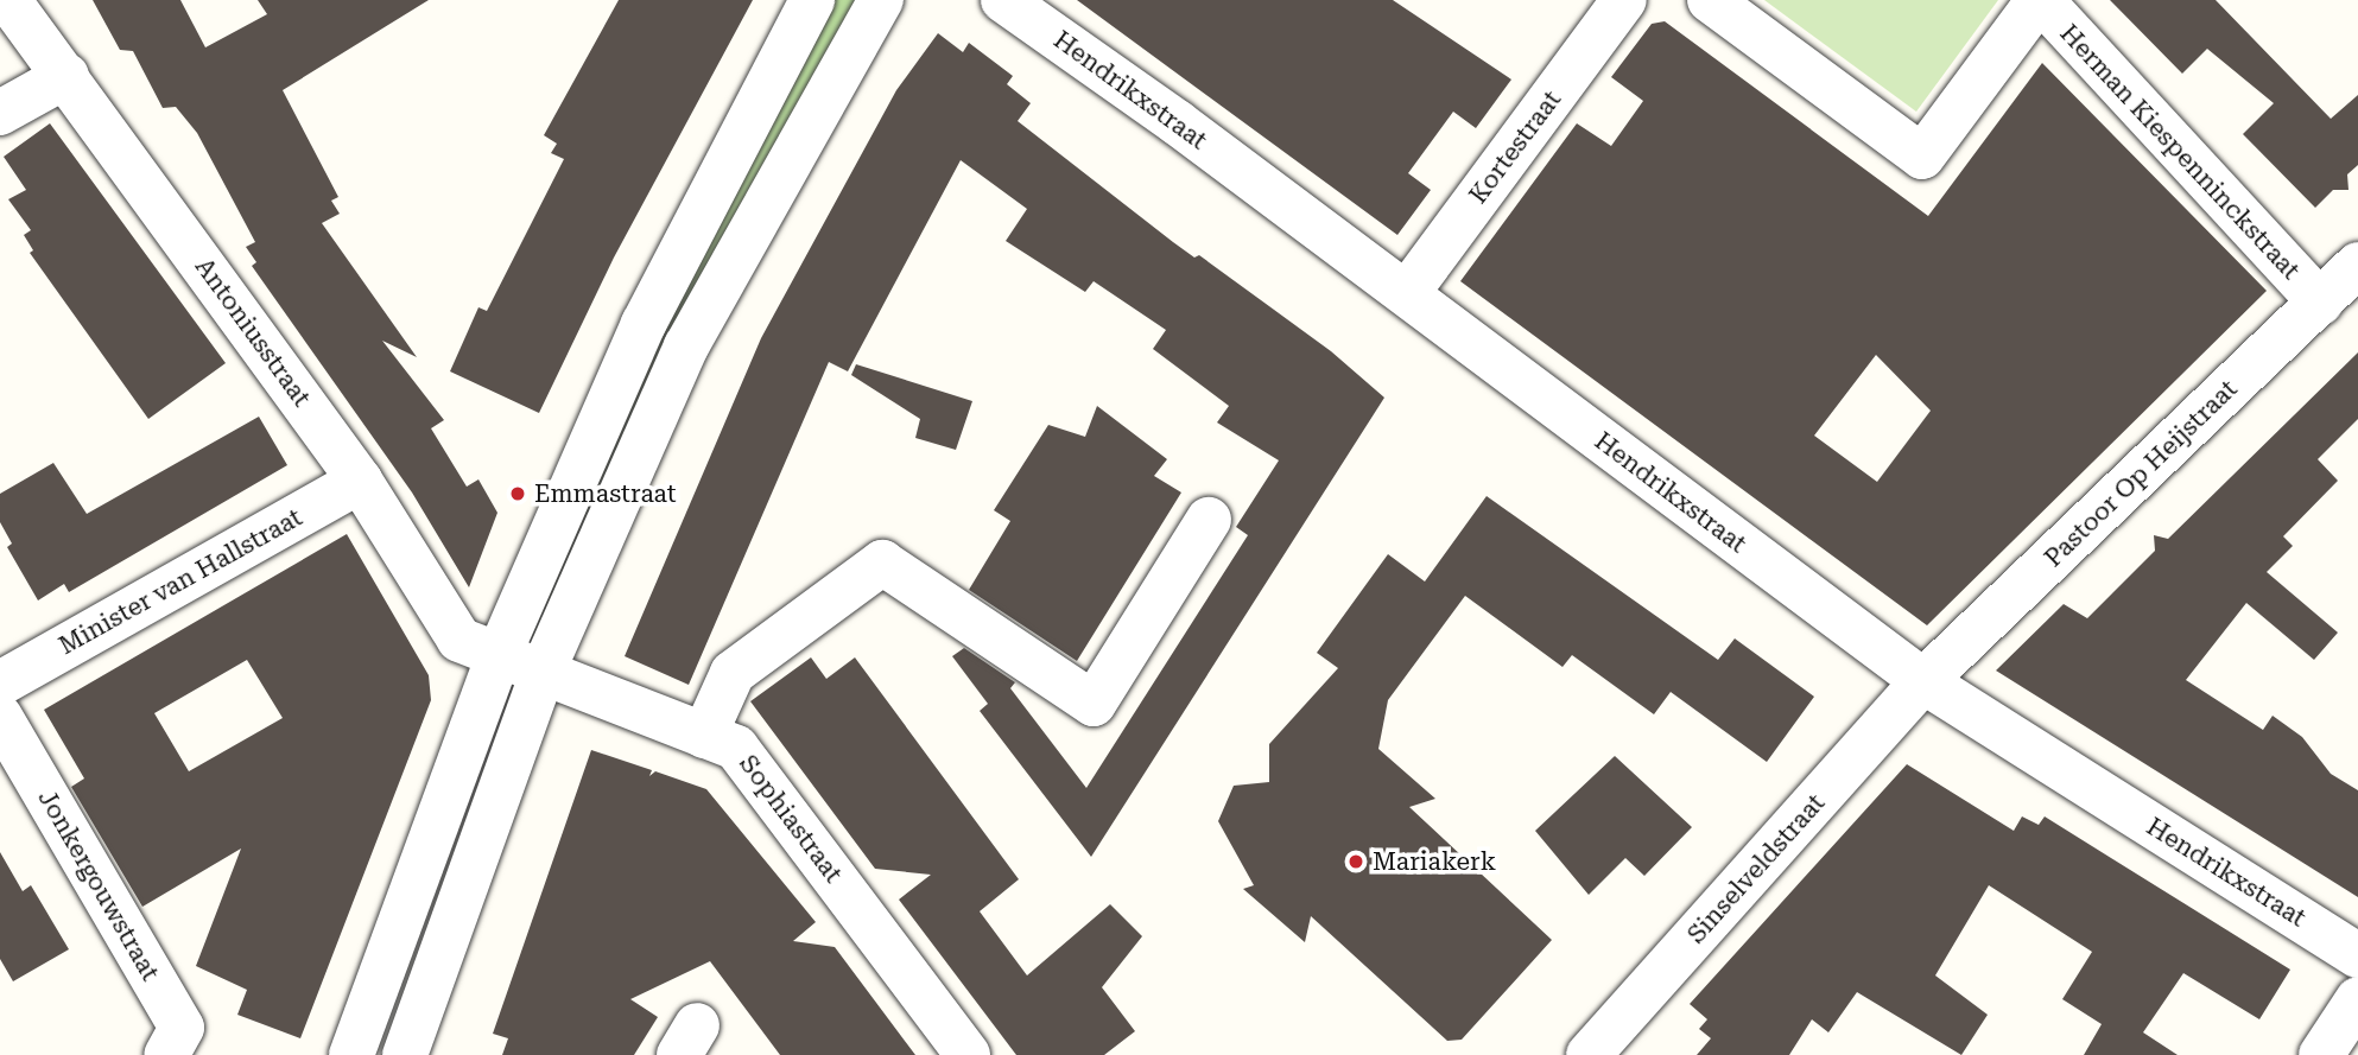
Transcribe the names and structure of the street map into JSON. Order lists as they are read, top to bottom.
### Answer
{
  "streets": {
    "street": [
      "Hendrikxstraat",
      "Kortestraat",
      "Herman Kiespenninckstraat",
      "Antoniusstraat",
      "Pastoor Op Heijstraat",
      "Minister van Hallstraat",
      "Sophiastraat",
      "Sinselveldstraat",
      "Jonkergouwstraat"
    ]
  },
  "crossings": [
    ["Hendrikxstraat", "Kortestraat"],
    ["Hendrikxstraat", "Pastoor Op Heijstraat"],
    ["Hendrikxstraat", "Sinselveldstraat"],
    ["Herman Kiespenninckstraat", "Pastoor Op Heijstraat"],
    ["Antoniusstraat", "Minister van Hallstraat"],
    ["Antoniusstraat", "Sophiastraat"],
    ["Pastoor Op Heijstraat", "Sinselveldstraat"]
  ],
  "places": ["Emmastraat", "Mariakerk"]
}
